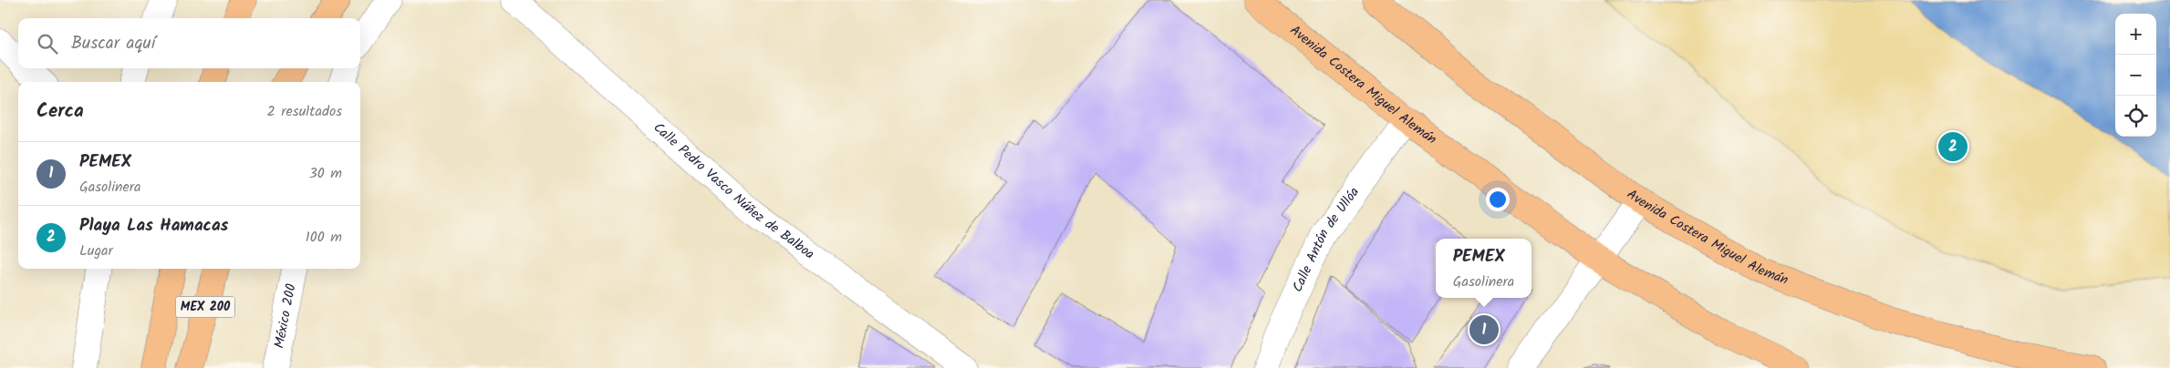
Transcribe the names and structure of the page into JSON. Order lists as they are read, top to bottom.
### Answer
{
  "streets": {
    "main road": ["Avenida Costera Miguel Alemán", "MEX 200"],
    "street": ["Calle Pedro Vasco Núñez de Balboa", "Calle Antón de Ullóa", "México 200"]
  },
  "crossings": [
    ["Avenida Costera Miguel Alemán", "Calle Antón de Ullóa"]
  ],
  "page": {
    "map_buttons": ["+", "−"],
    "search": "Buscar aquí",
    "heading": ["Cerca", "2 resultados"],
    "pins": ["2", "1"],
    "list": [
      {
        "mark": "1",
        "name": "PEMEX",
        "note": "Gasolinera",
        "value": "30 m"
      },
      {
        "mark": "2",
        "name": "Playa Las Hamacas",
        "note": "Lugar",
        "value": "100 m"
      }
    ],
    "popup": ["PEMEX", "Gasolinera"]
  }
}
